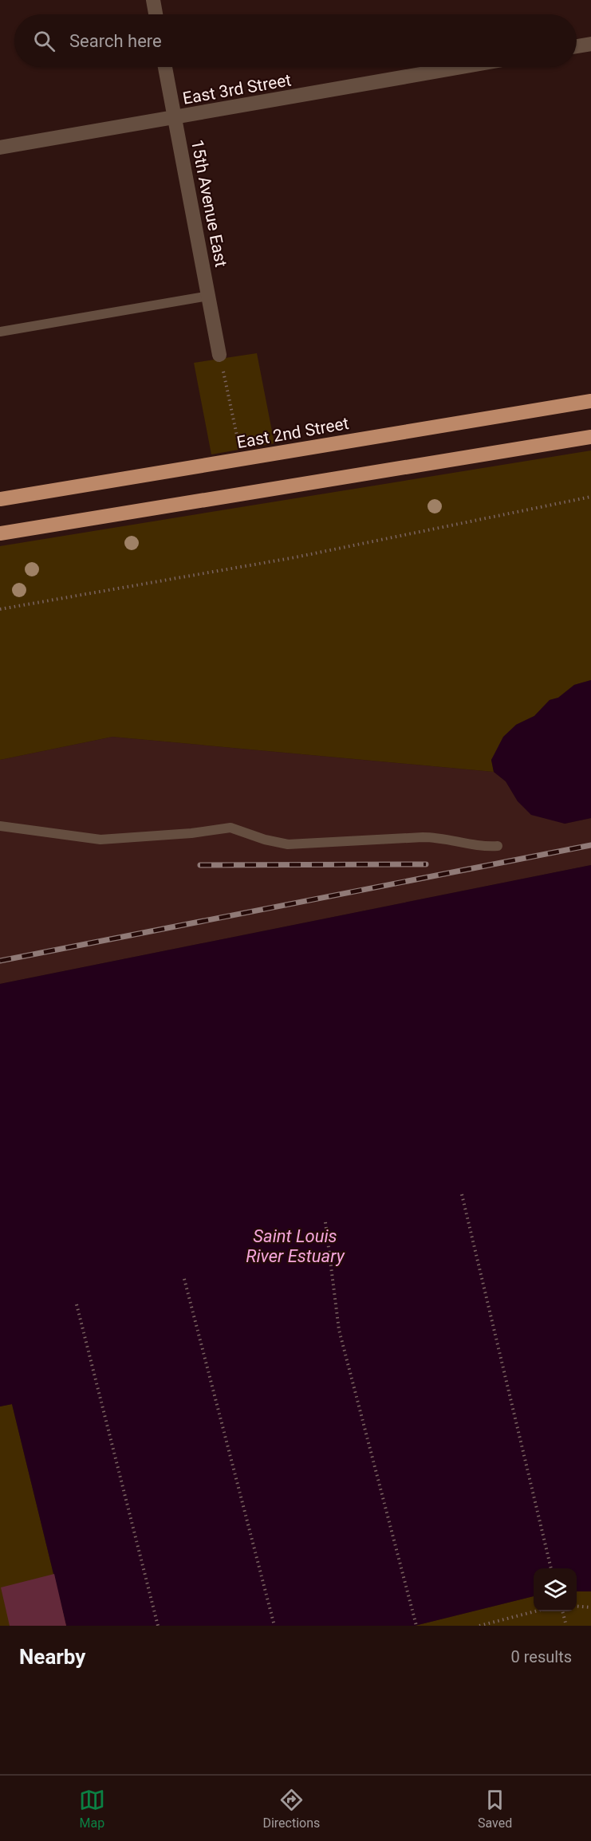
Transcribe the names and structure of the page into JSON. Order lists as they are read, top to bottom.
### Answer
{
  "streets": {
    "highway": ["East 2nd Street"],
    "street": ["East 3rd Street", "15th Avenue East"]
  },
  "crossings": [
    ["East 3rd Street", "15th Avenue East"]
  ],
  "water": ["Saint Louis River Estuary"],
  "page": {
    "search": "Search here",
    "heading": ["Nearby", "0 results"],
    "nav": ["Map", "Directions", "Saved"]
  }
}
